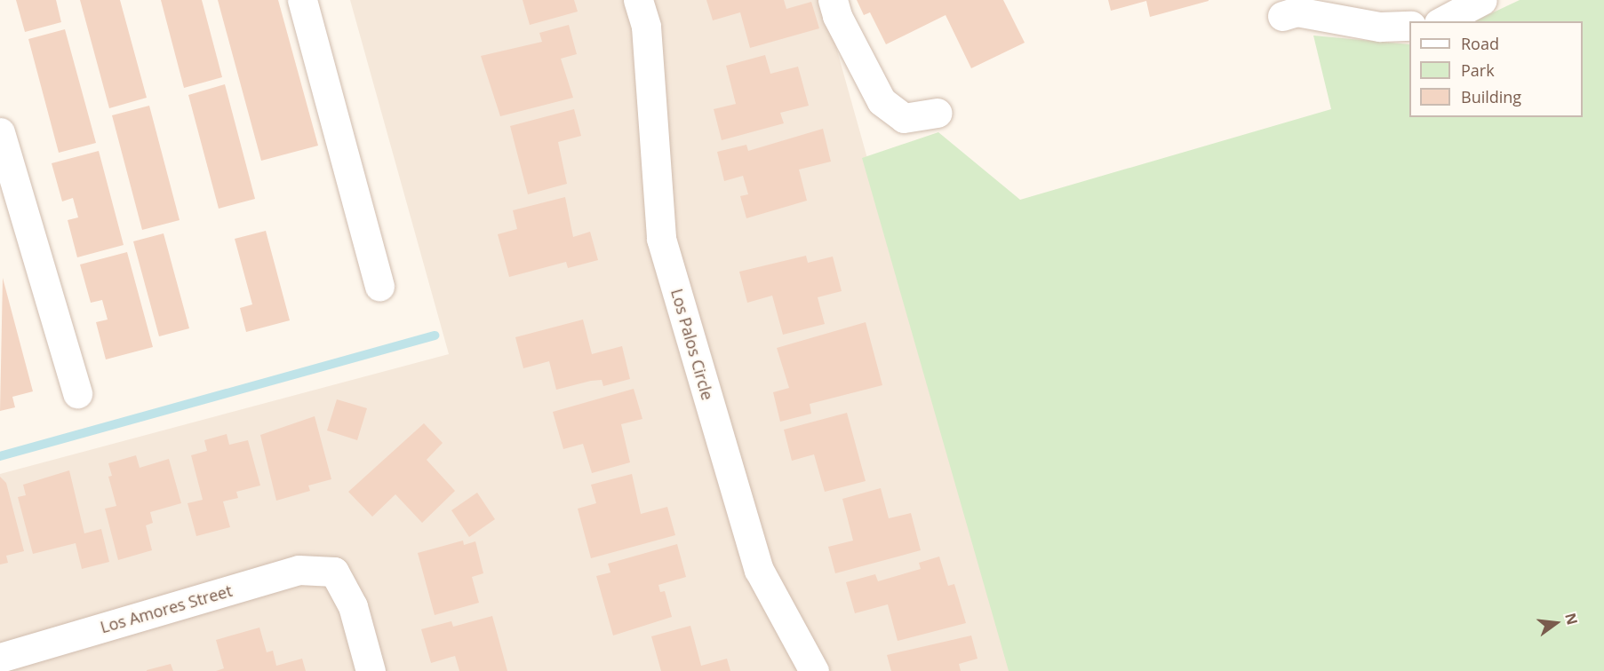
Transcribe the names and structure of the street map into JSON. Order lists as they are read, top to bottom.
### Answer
{
  "streets": {
    "street": ["Los Palos Circle", "Los Amores Street"]
  },
  "legend": ["Road", "Park", "Building"],
  "north": "right"
}
